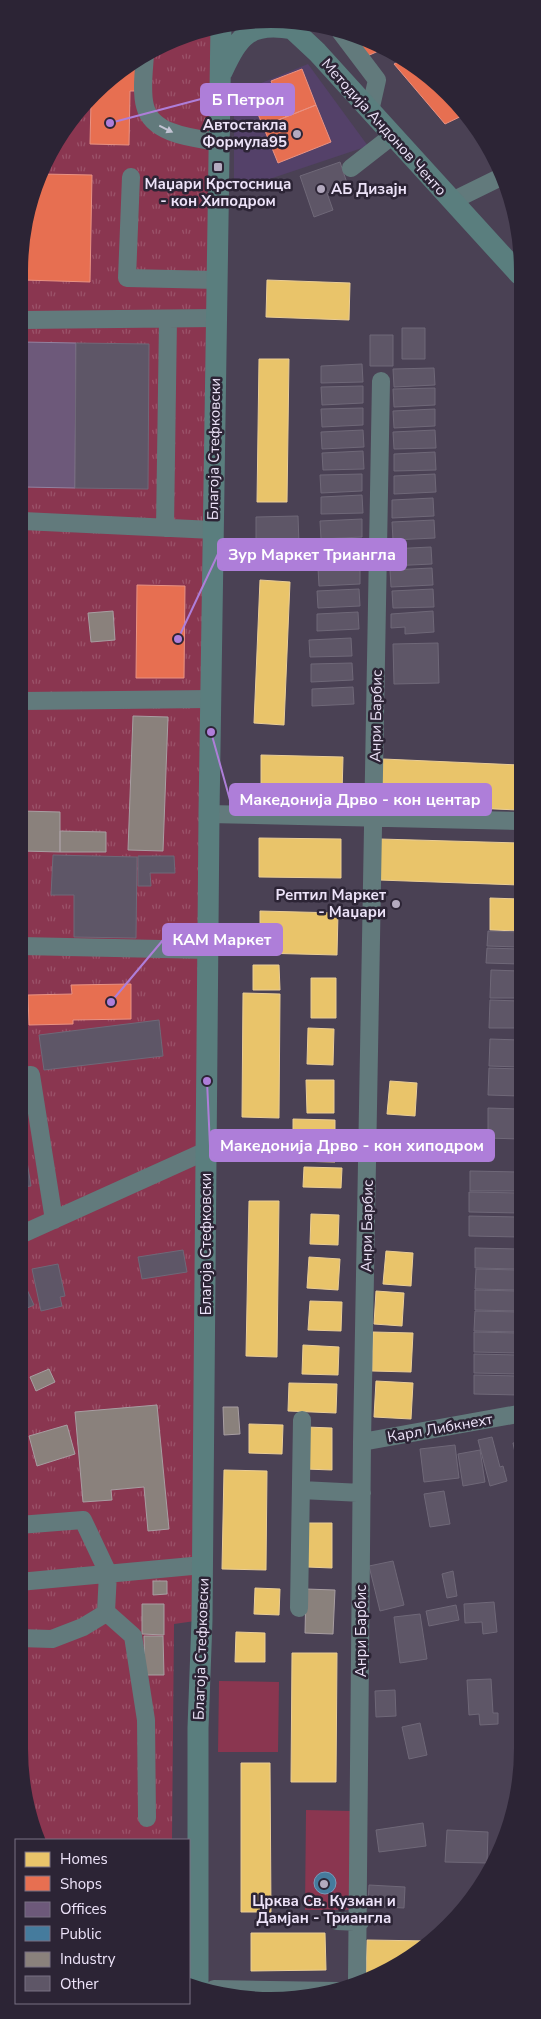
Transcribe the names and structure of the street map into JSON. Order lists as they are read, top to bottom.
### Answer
{
  "streets": {
    "main road": ["Методија Андонов Ченто", "Благоја Стефковски"],
    "street": ["Анри Барбис", "Карл Либкнехт"]
  },
  "crossings": [
    ["Анри Барбис", "Карл Либкнехт"]
  ],
  "places": {
    "other": [
      "Б Петрол",
      "Автостакла Формула95",
      "АБ Дизајн",
      "Зур Маркет Триангла",
      "Македонија Дрво - кон центар",
      "Рептил Маркет - Маџари",
      "КАМ Маркет",
      "Македонија Дрво - кон хиподром",
      "Црква Св. Кузман и Дамјан - Триангла"
    ],
    "transit": ["Маџари Крстосница - кон Хиподром"]
  },
  "legend": [
    "Homes",
    "Shops",
    "Offices",
    "Public",
    "Industry",
    "Other"
  ]
}
